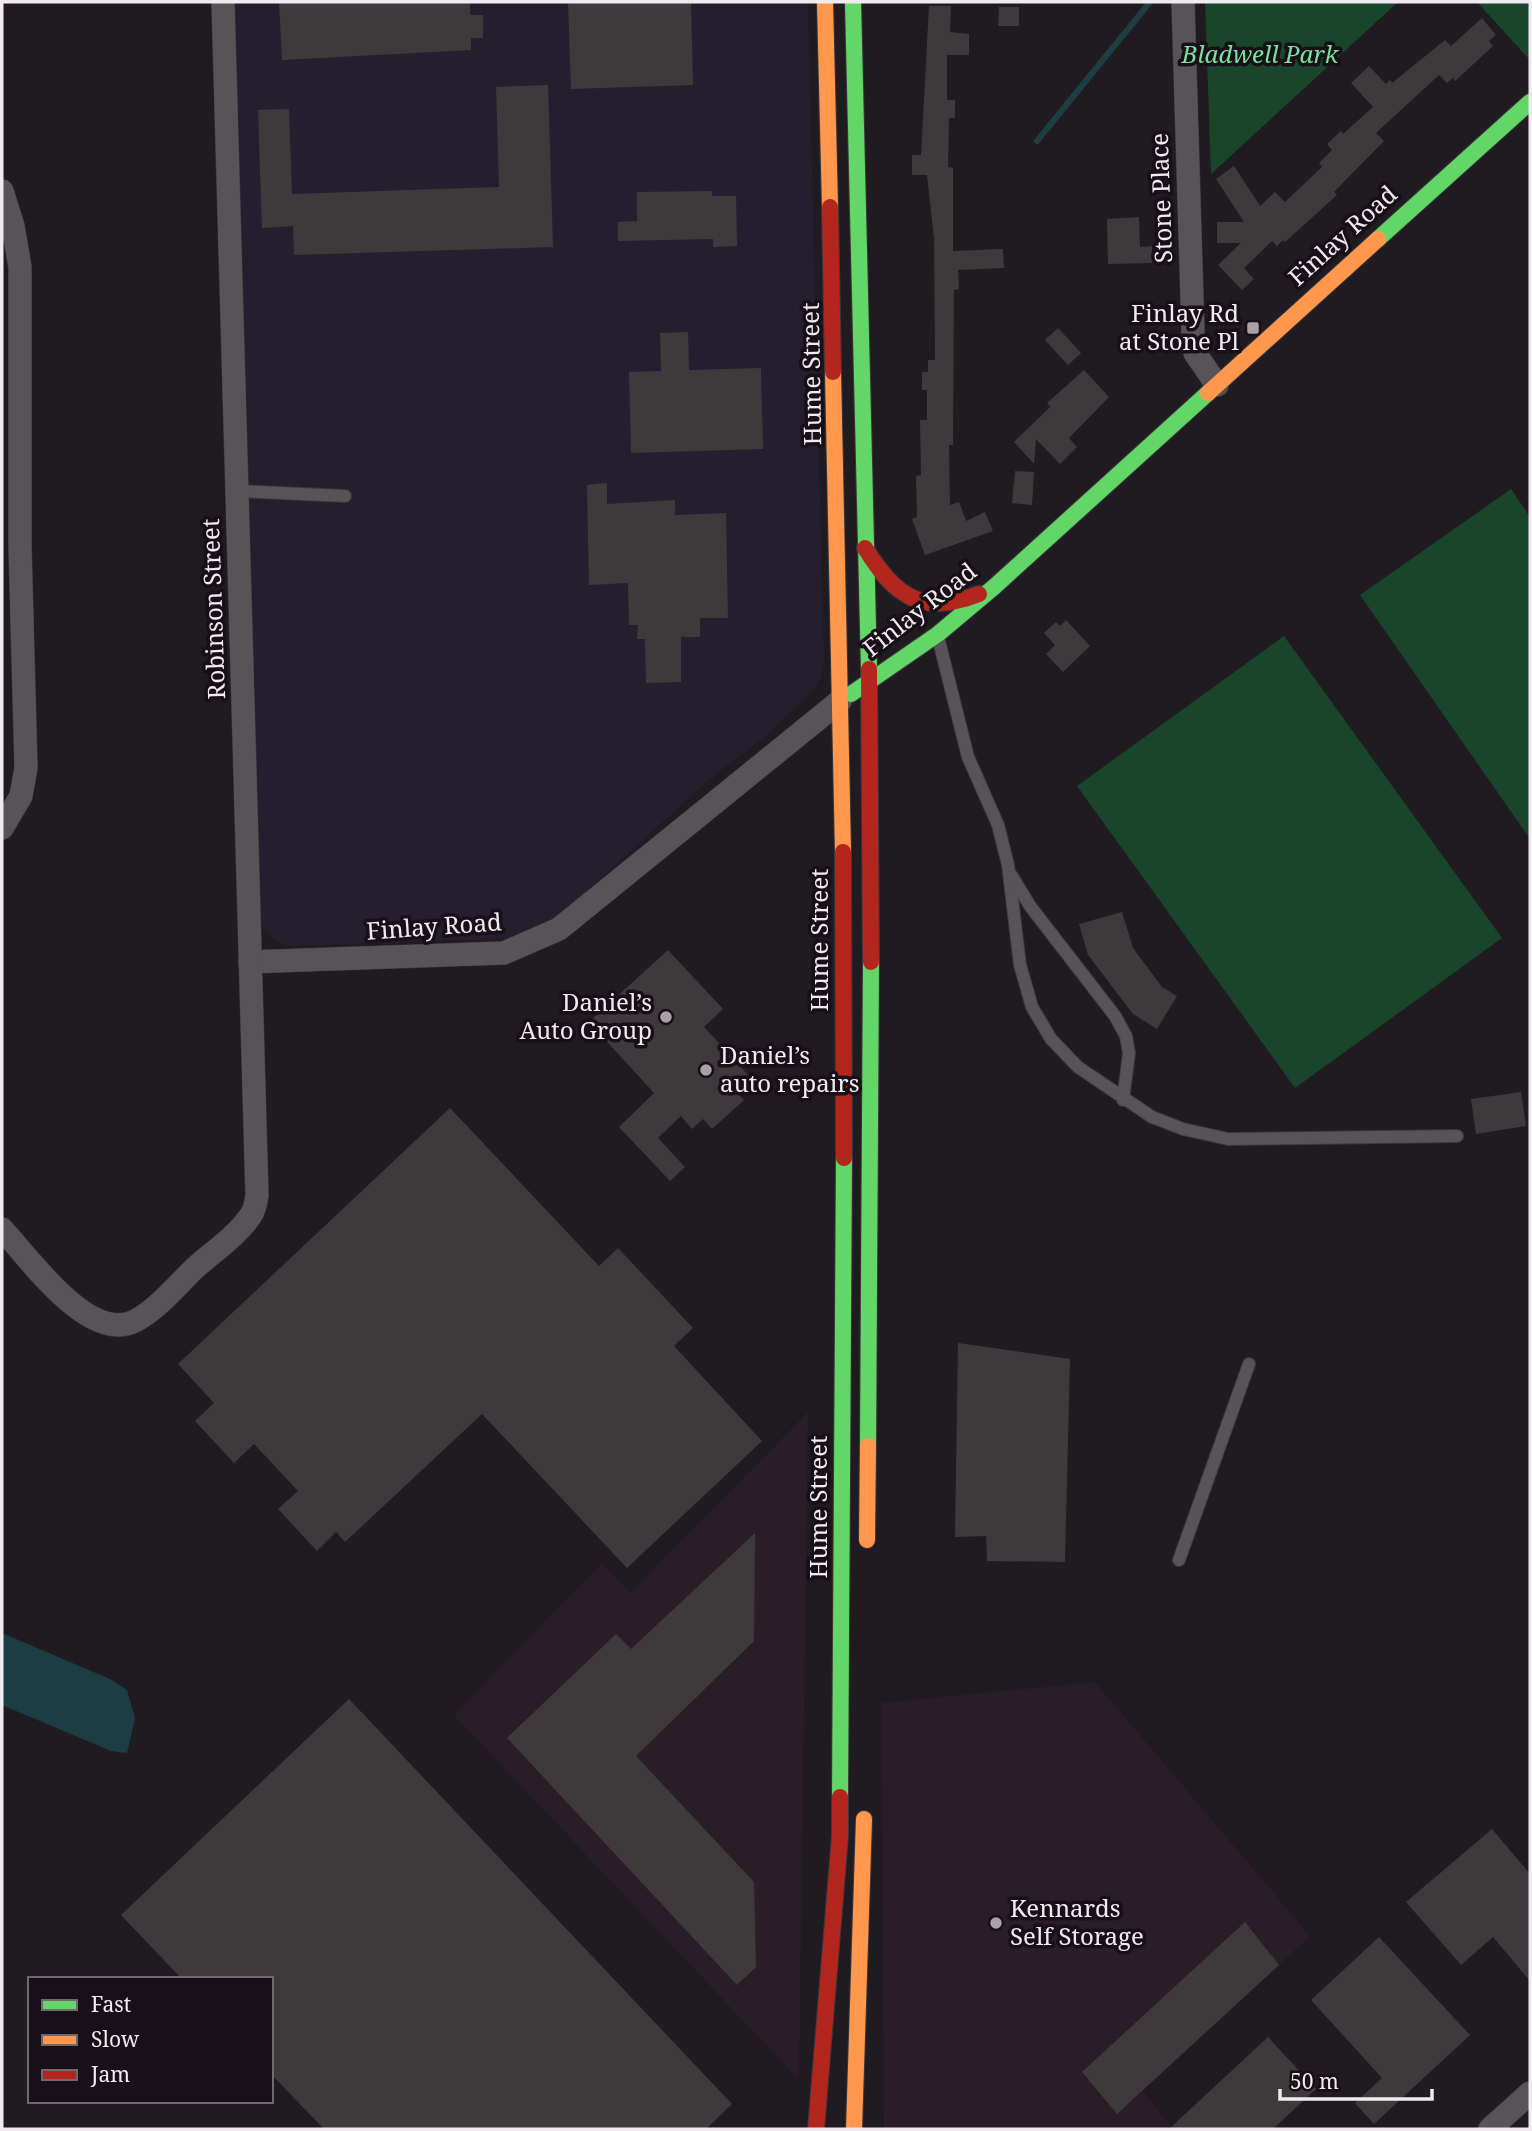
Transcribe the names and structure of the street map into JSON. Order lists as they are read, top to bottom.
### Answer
{
  "streets": {
    "main road": ["Finlay Road", "Hume Street"],
    "street": ["Stone Place", "Robinson Street"]
  },
  "crossings": [
    ["Stone Place", "Finlay Road"],
    ["Finlay Road", "Hume Street"],
    ["Finlay Road", "Robinson Street"]
  ],
  "parks": ["Bladwell Park"],
  "places": {
    "transit": ["Finlay Rd at Stone Pl"],
    "other": ["Daniel’s Auto Group", "Daniel’s auto repairs", "Kennards Self Storage"]
  },
  "legend": ["Fast", "Slow", "Jam"],
  "scale_bar": "50 m"
}
